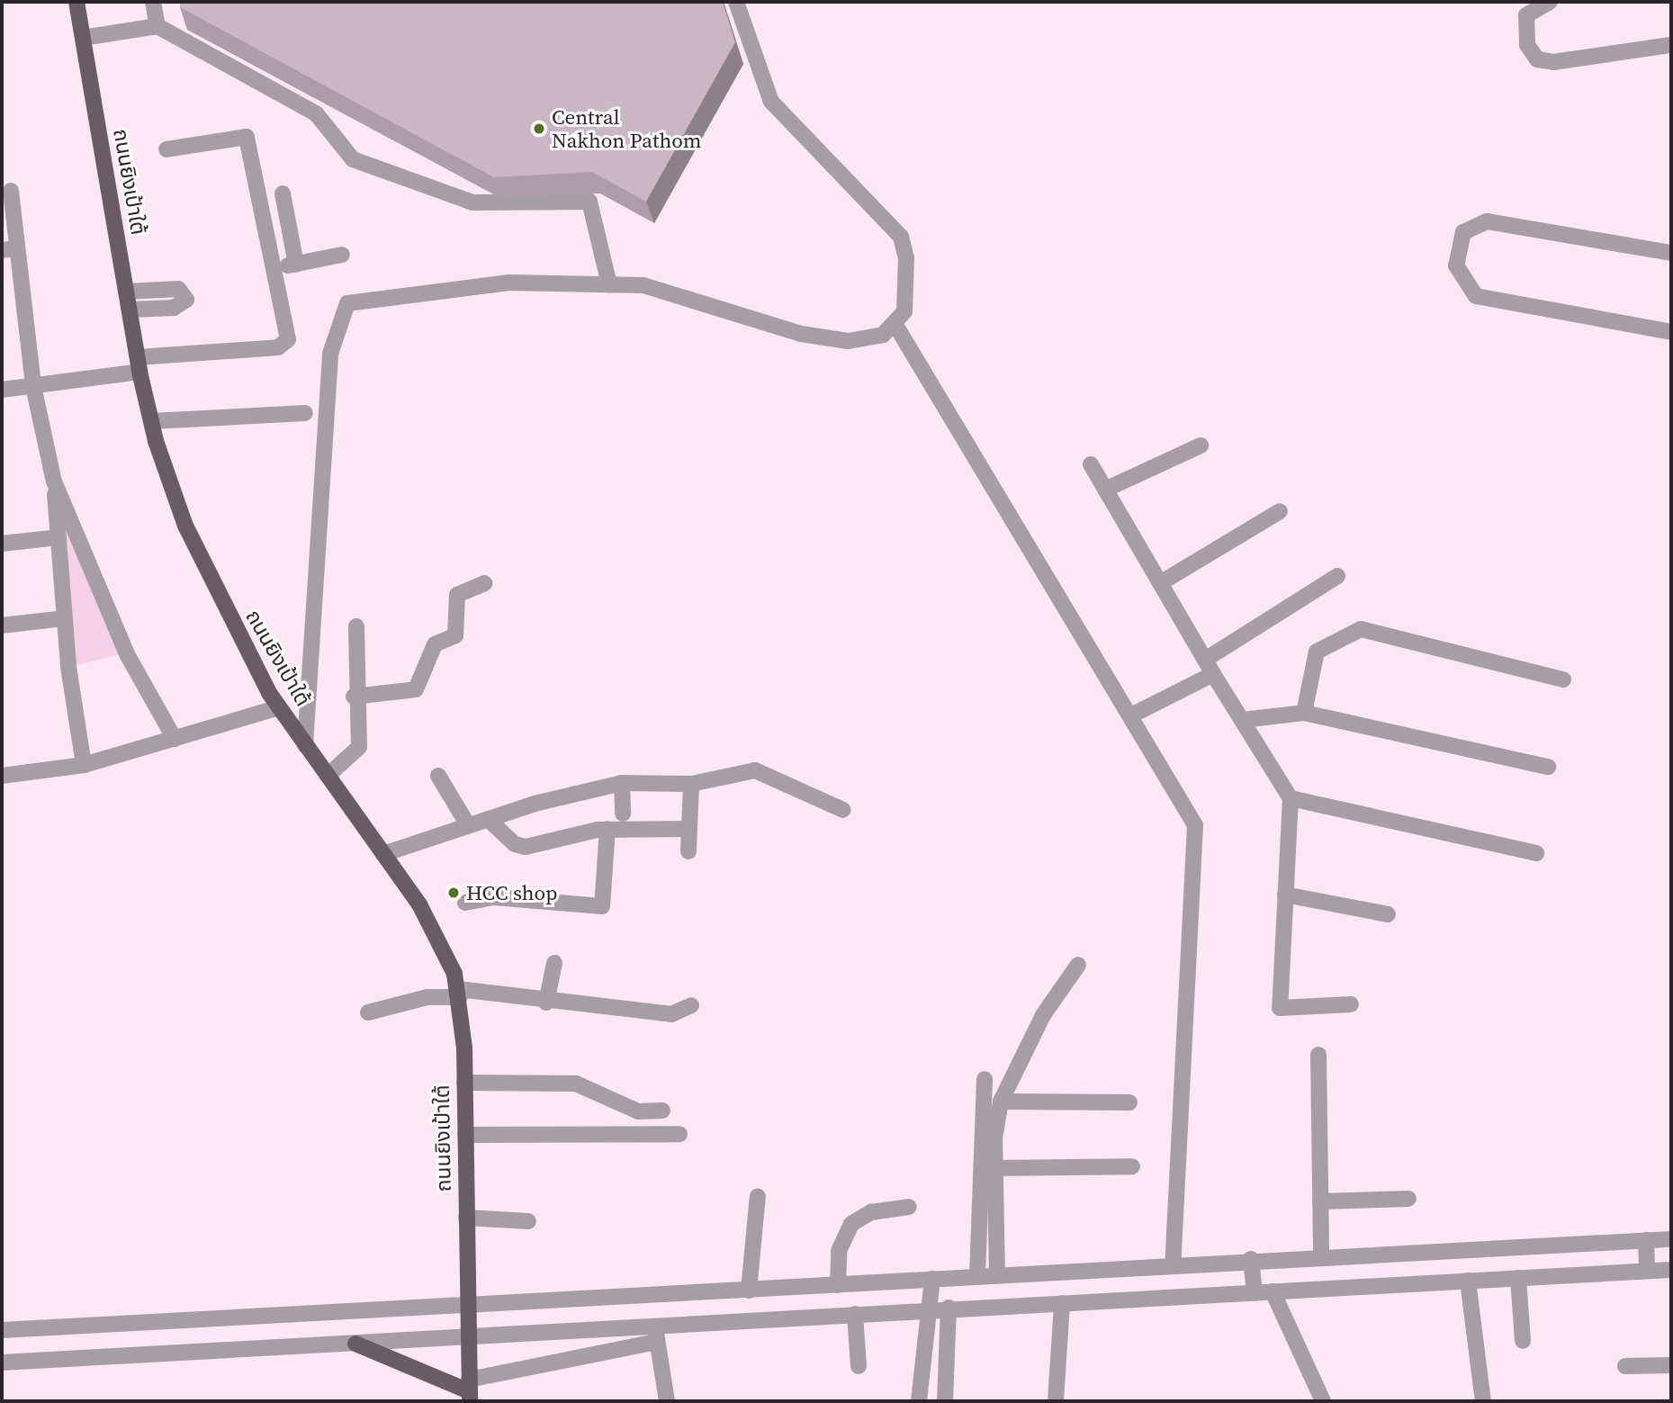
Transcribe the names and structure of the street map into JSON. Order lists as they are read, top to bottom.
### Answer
{
  "streets": {
    "main road": ["ถนนยิงเป้าใต้"]
  },
  "places": ["Central Nakhon Pathom", "HCC shop"]
}
